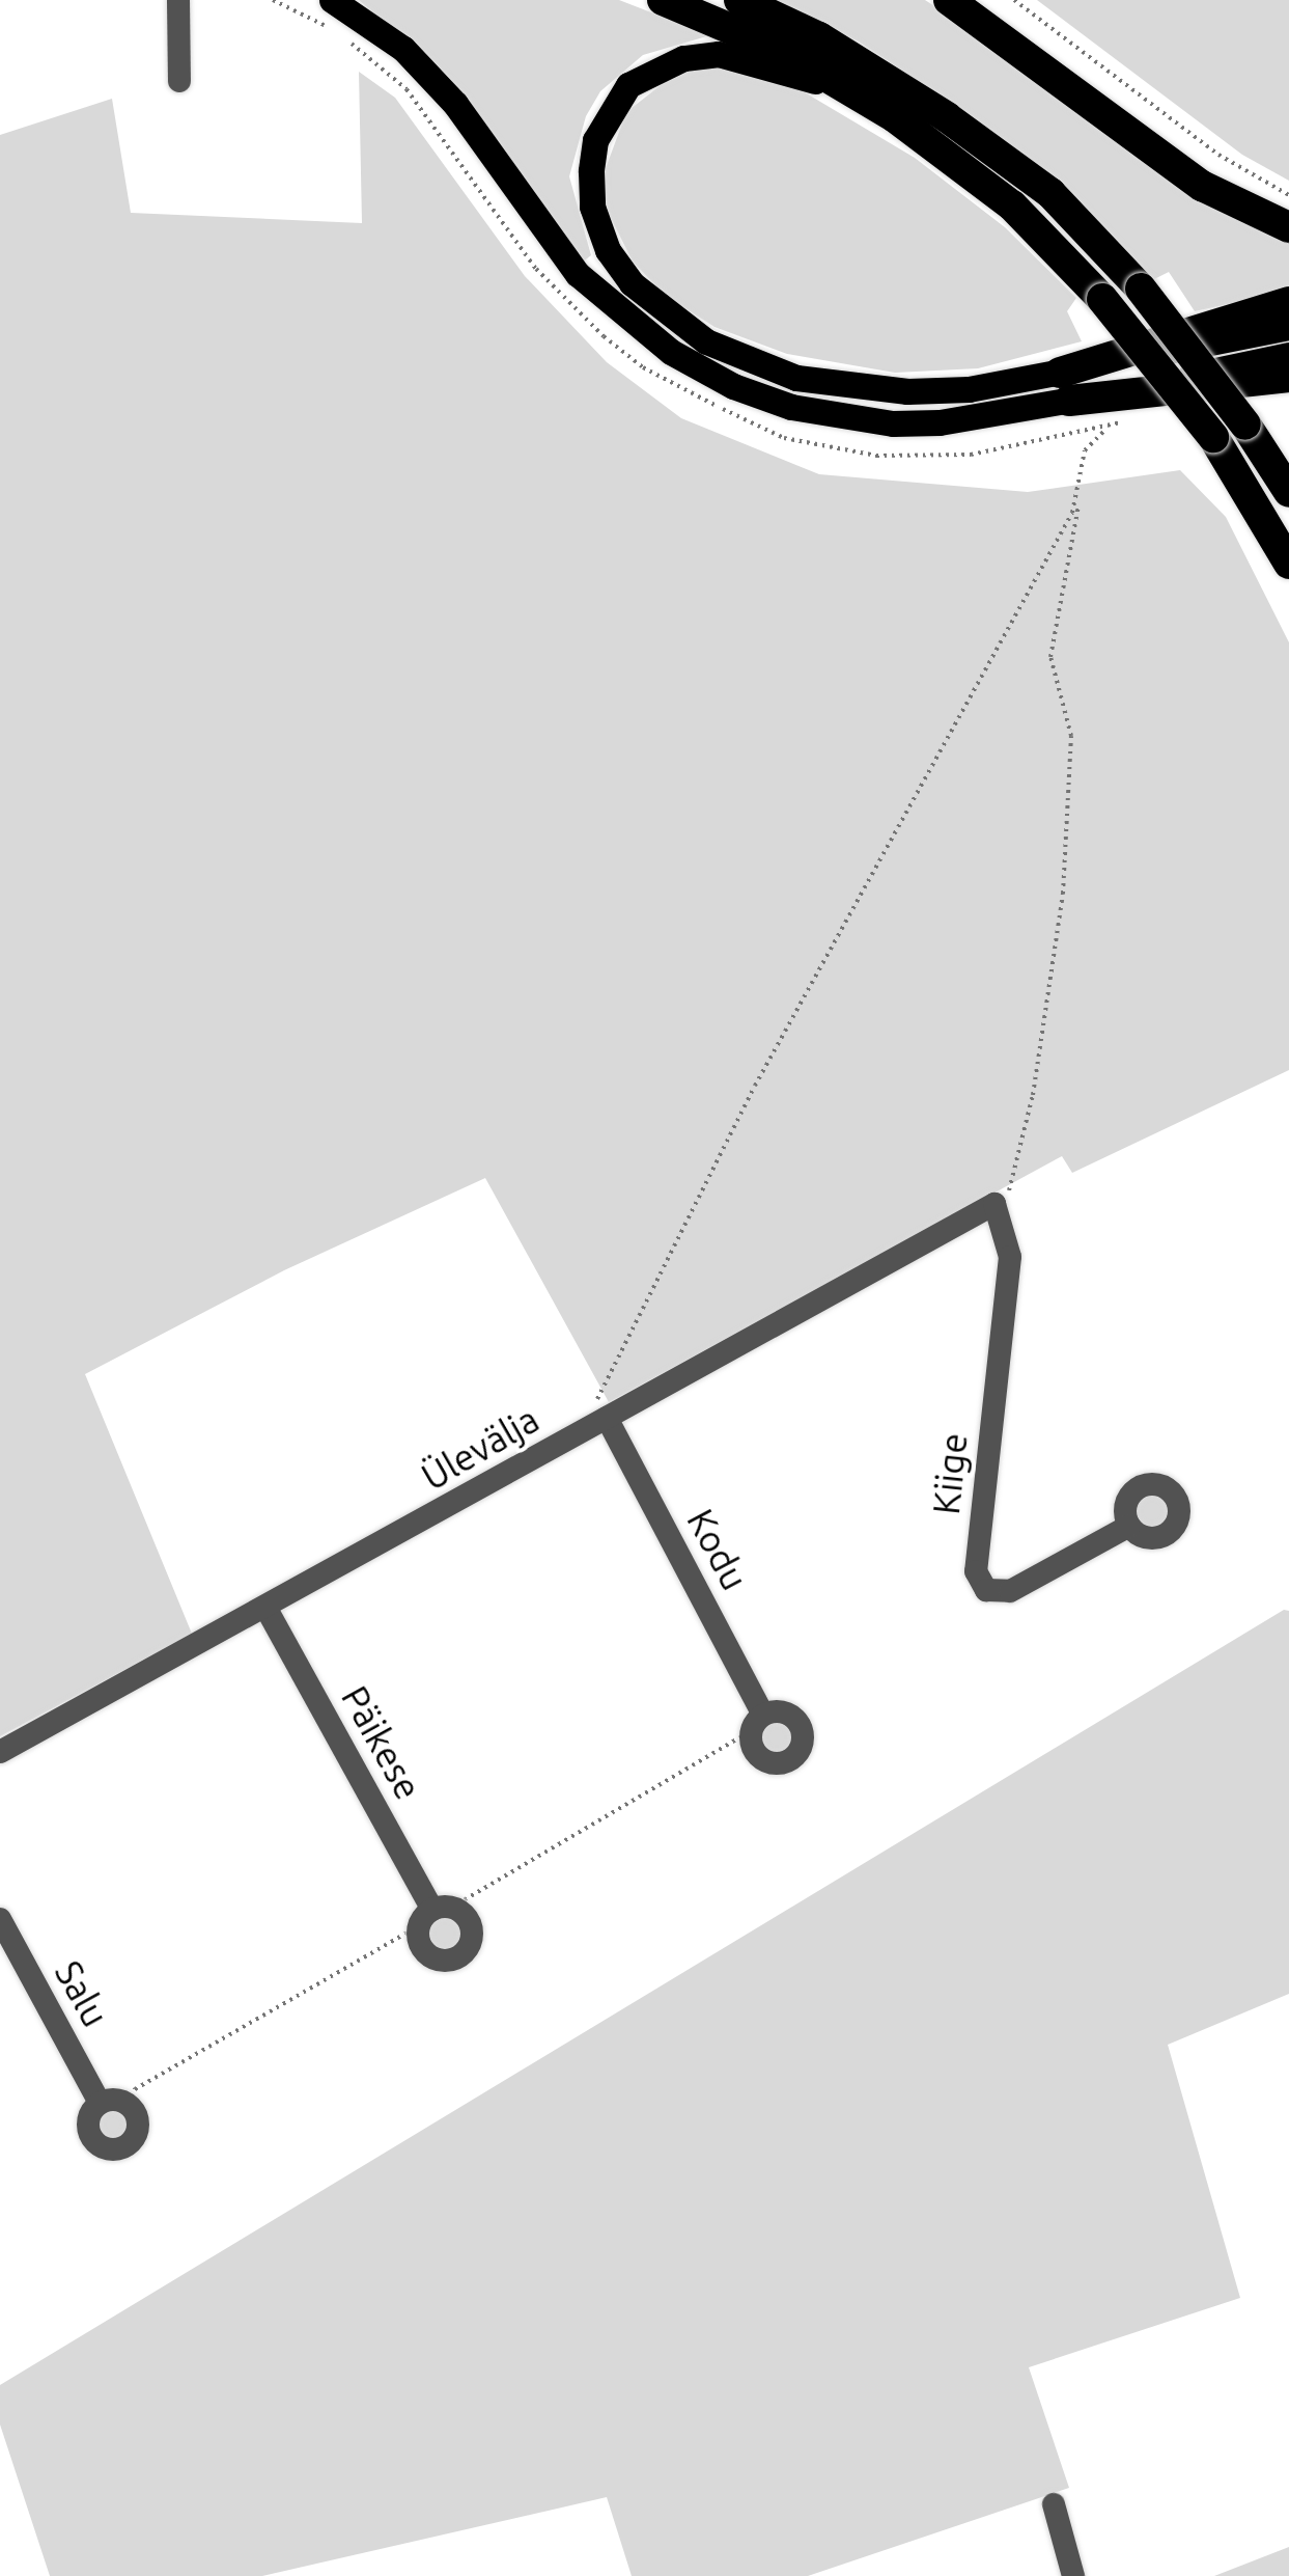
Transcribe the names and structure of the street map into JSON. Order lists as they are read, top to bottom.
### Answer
{
  "streets": {
    "street": [
      "Ülevälja",
      "Kiige",
      "Kodu",
      "Päikese",
      "Salu"
    ]
  },
  "crossings": [
    ["Ülevälja", "Kiige"],
    ["Ülevälja", "Kodu"],
    ["Ülevälja", "Päikese"]
  ]
}
